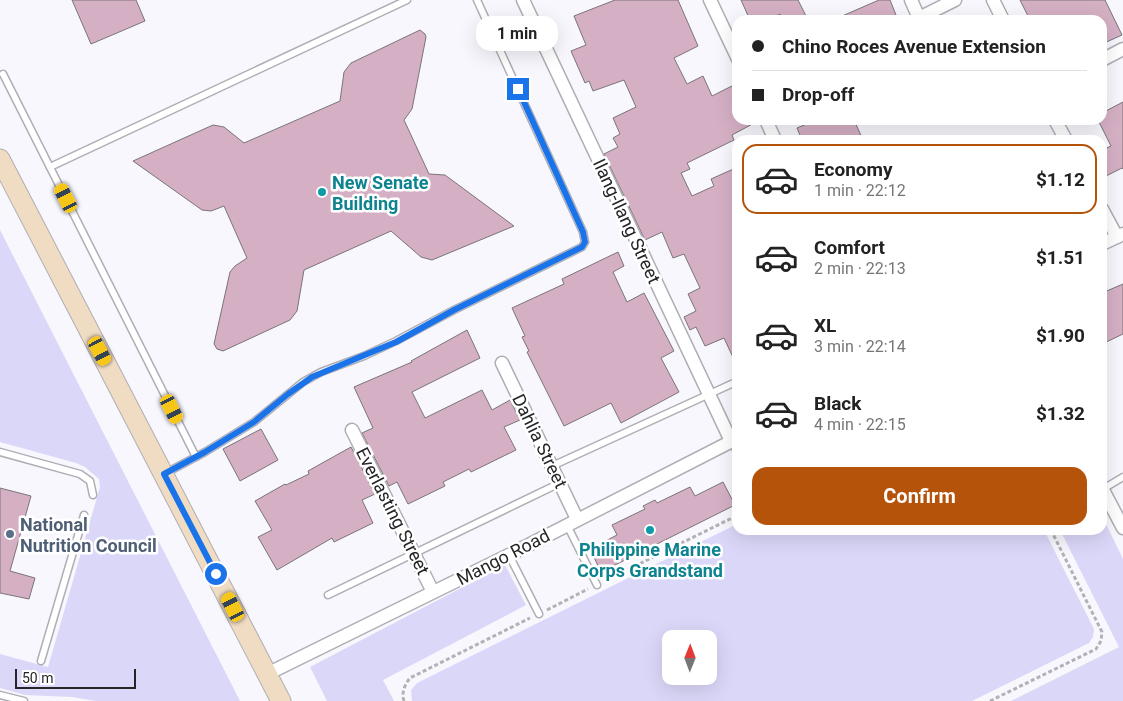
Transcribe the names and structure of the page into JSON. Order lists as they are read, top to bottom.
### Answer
{
  "streets": {
    "street": [
      "Ilang-Ilang Street",
      "Dahlia Street",
      "Everlasting Street",
      "Mango Road"
    ]
  },
  "crossings": [
    ["Dahlia Street", "Mango Road"],
    ["Everlasting Street", "Mango Road"]
  ],
  "places": ["New Senate Building", "Philippine Marine Corps Grandstand", "National Nutrition Council"],
  "scale_bar": "50 m",
  "north": "top",
  "page": {
    "banner": ["Chino Roces Avenue Extension", "Drop-off"],
    "bubble": "1 min",
    "list": [
      {
        "name": "Economy",
        "note": "1 min · 22:12",
        "value": "$1.12"
      },
      {
        "name": "Comfort",
        "note": "2 min · 22:13",
        "value": "$1.51"
      },
      {
        "name": "XL",
        "note": "3 min · 22:14",
        "value": "$1.90"
      },
      {
        "name": "Black",
        "note": "4 min · 22:15",
        "value": "$1.32"
      }
    ],
    "buttons": "Confirm",
    "scale": "50 m"
  }
}
